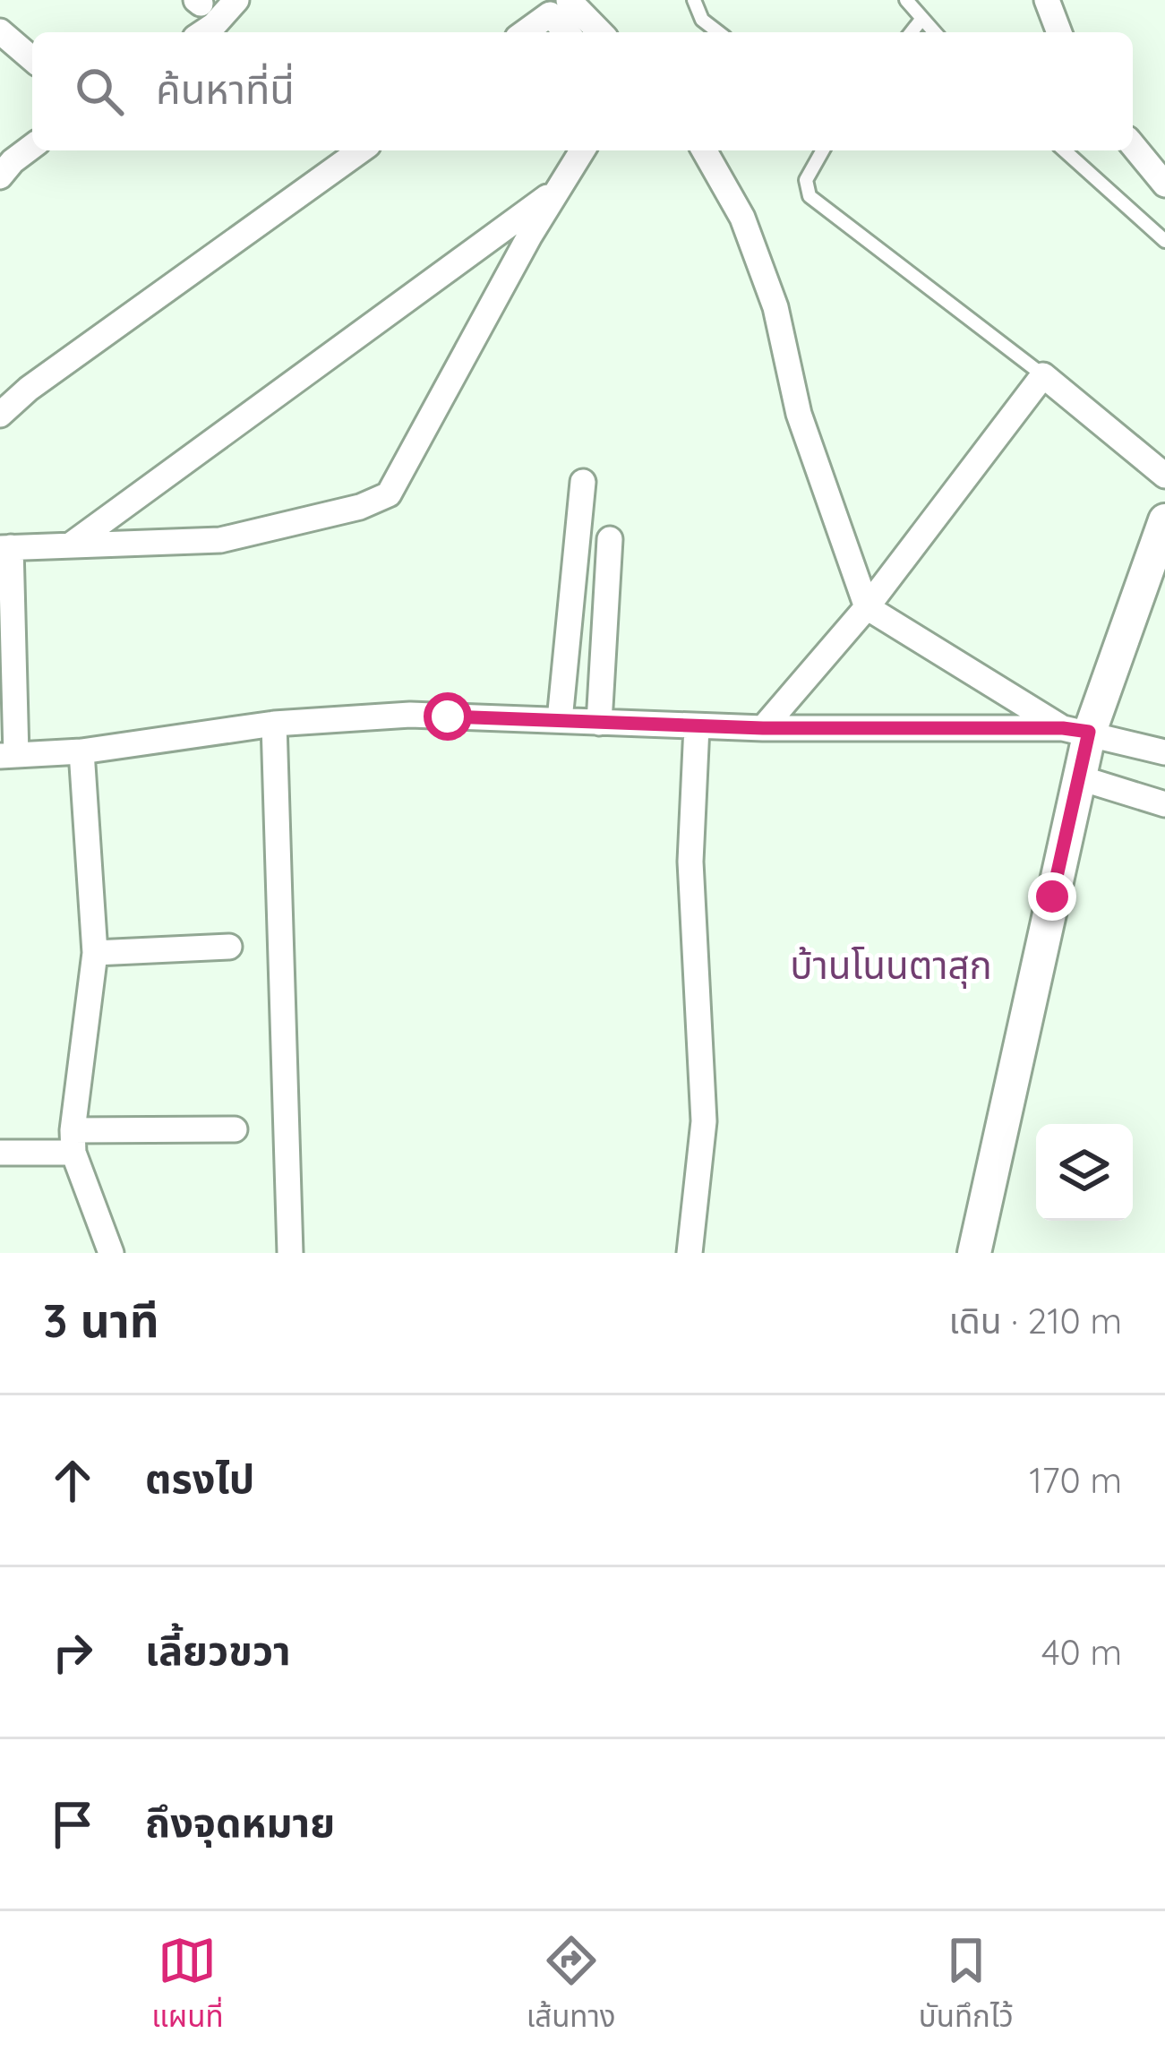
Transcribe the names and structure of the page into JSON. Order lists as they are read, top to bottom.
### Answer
{
  "districts": ["บ้านโนนตาสุก"],
  "page": {
    "search": "ค้นหาที่นี่",
    "heading": ["3 นาที", "เดิน · 210 m"],
    "list": [
      ["ตรงไป", "170 m"],
      ["เลี้ยวขวา", "40 m"],
      "ถึงจุดหมาย"
    ],
    "nav": ["แผนที่", "เส้นทาง", "บันทึกไว้"]
  }
}
